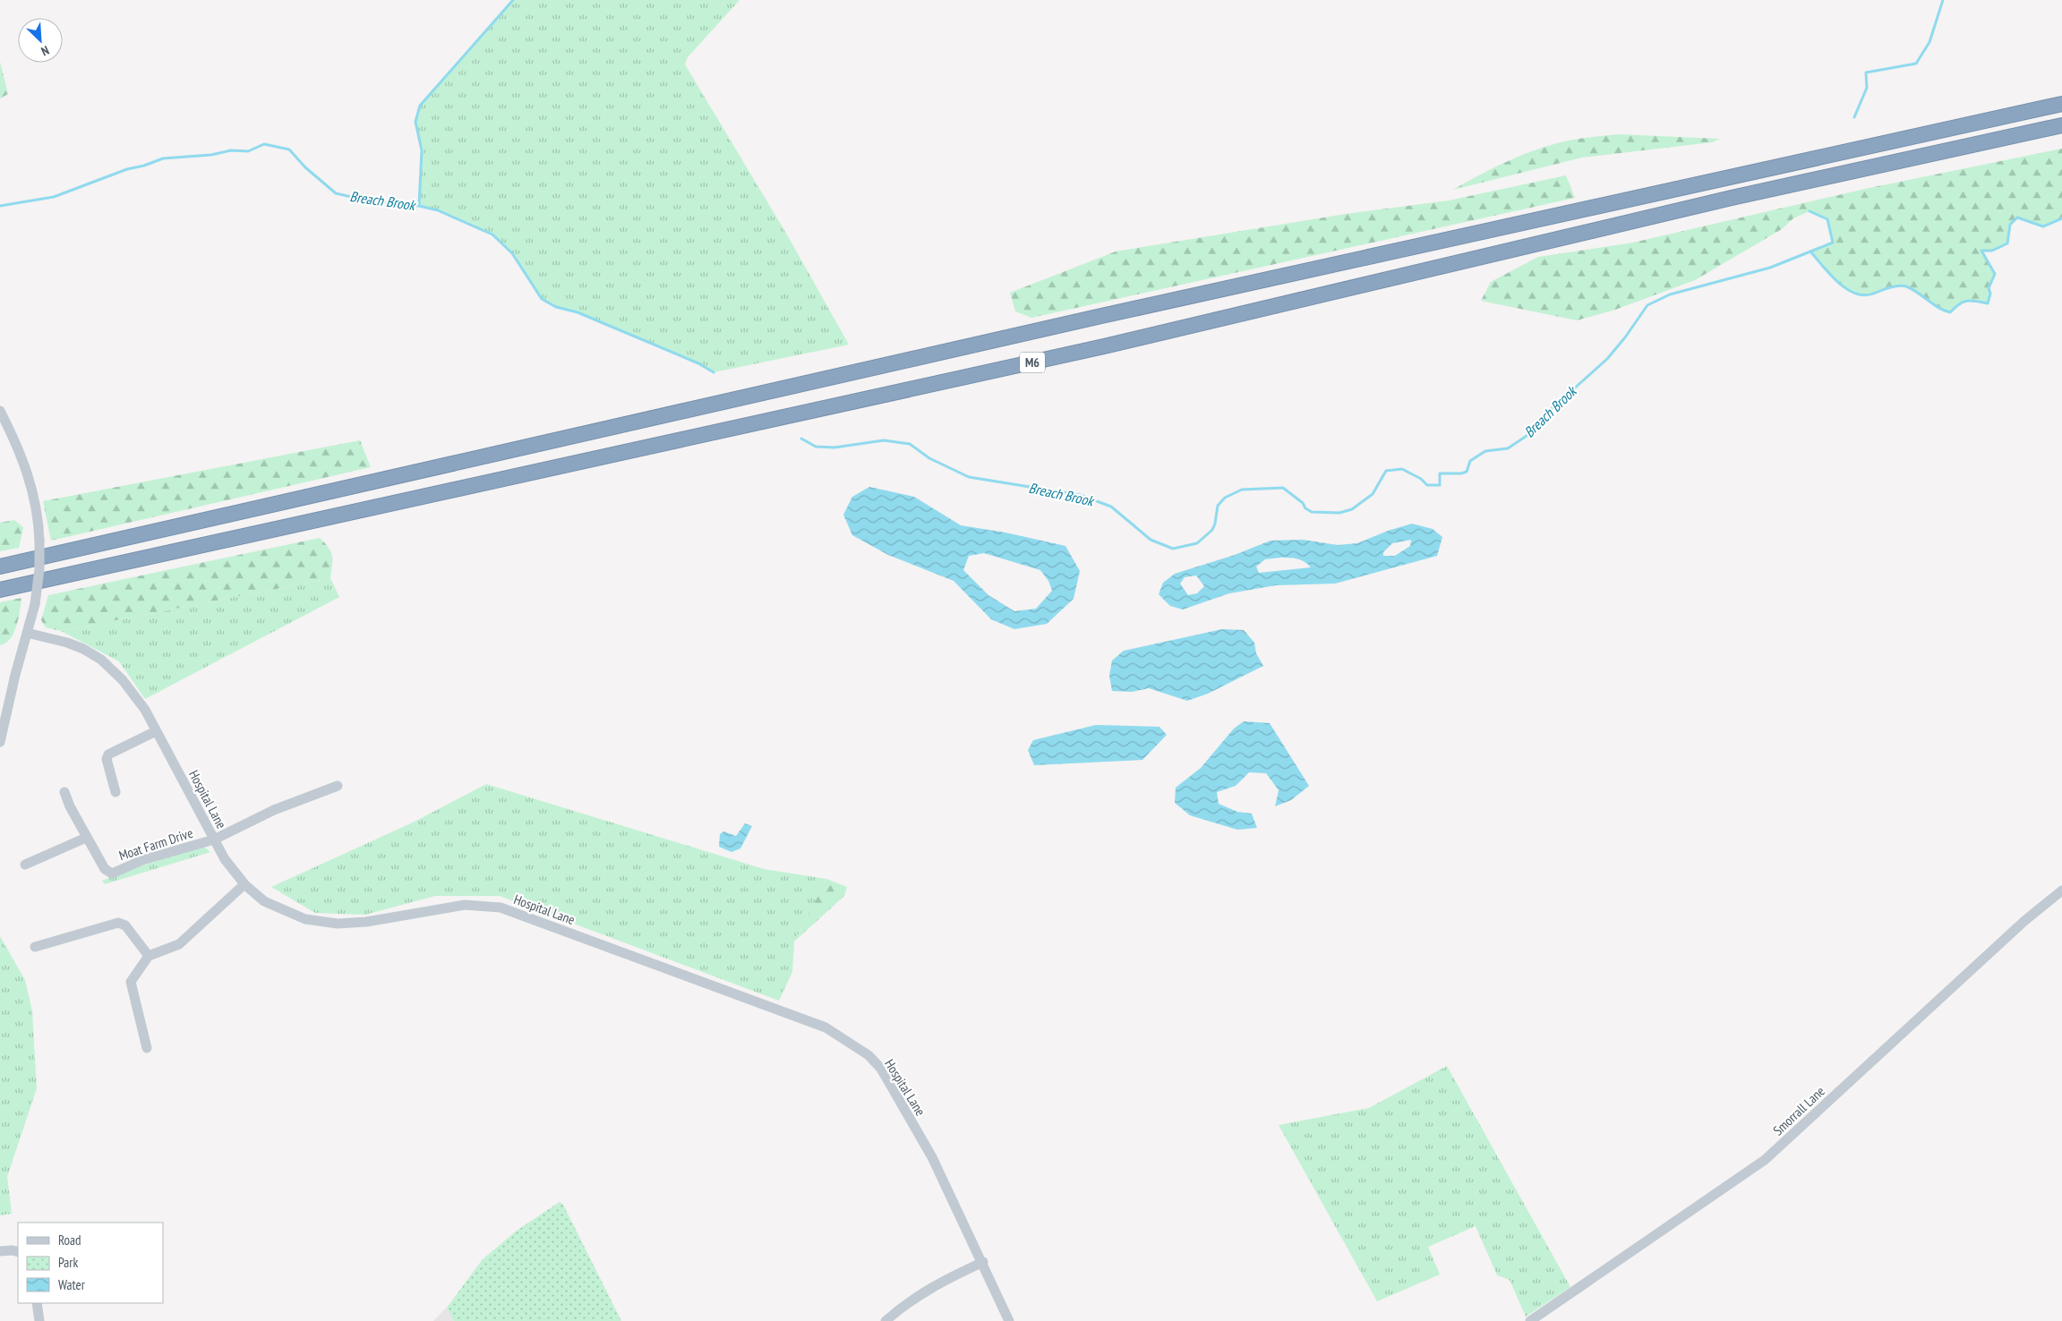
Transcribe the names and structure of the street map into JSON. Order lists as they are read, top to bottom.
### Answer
{
  "streets": {
    "highway": ["M6"],
    "street": ["Hospital Lane", "Moat Farm Drive", "Smorrall Lane"]
  },
  "crossings": [
    ["Hospital Lane", "Moat Farm Drive"]
  ],
  "water": ["Breach Brook"],
  "legend": ["Road", "Park", "Water"],
  "north": "bottom right"
}
